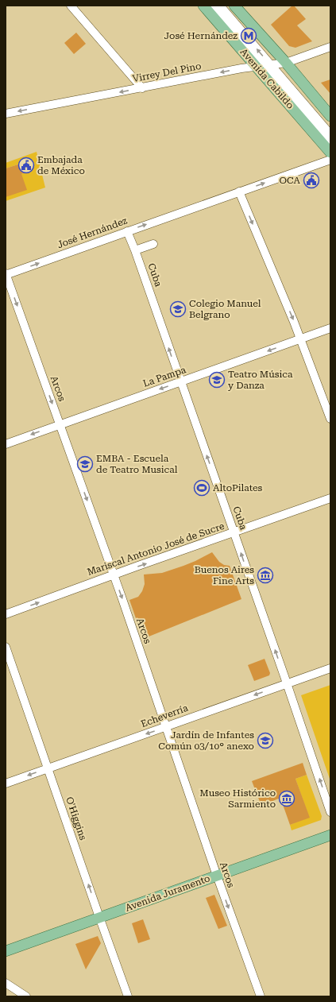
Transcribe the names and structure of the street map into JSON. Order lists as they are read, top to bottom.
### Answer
{
  "streets": {
    "main road": ["Avenida Cabildo", "Avenida Juramento"],
    "street": [
      "Virrey Del Pino",
      "José Hernández",
      "Cuba",
      "La Pampa",
      "Arcos",
      "Mariscal Antonio José de Sucre",
      "Echeverría",
      "O'Higgins"
    ]
  },
  "crossings": [
    ["Virrey Del Pino", "Avenida Cabildo"],
    ["José Hernández", "Cuba"],
    ["José Hernández", "Arcos"],
    ["Cuba", "La Pampa"],
    ["Cuba", "Mariscal Antonio José de Sucre"],
    ["Cuba", "Echeverría"],
    ["La Pampa", "Arcos"],
    ["Arcos", "Mariscal Antonio José de Sucre"],
    ["Arcos", "Echeverría"],
    ["Arcos", "Avenida Juramento"],
    ["Echeverría", "O'Higgins"],
    ["O'Higgins", "Avenida Juramento"]
  ],
  "one_way": [
    "Virrey Del Pino",
    "José Hernández",
    "Cuba",
    "La Pampa",
    "Arcos",
    "Mariscal Antonio José de Sucre",
    "Echeverría",
    "O'Higgins"
  ],
  "places": {
    "metro station": ["José Hernández"],
    "public building": ["Embajada de México", "OCA"],
    "school or university": [
      "Colegio Manuel Belgrano",
      "Teatro Música y Danza",
      "EMBA - Escuela de Teatro Musical",
      "Jardín de Infantes Común 03/10° anexo"
    ],
    "sports": ["AltoPilates"],
    "museum": ["Buenos Aires Fine Arts", "Museo Histórico Sarmiento"]
  }
}
